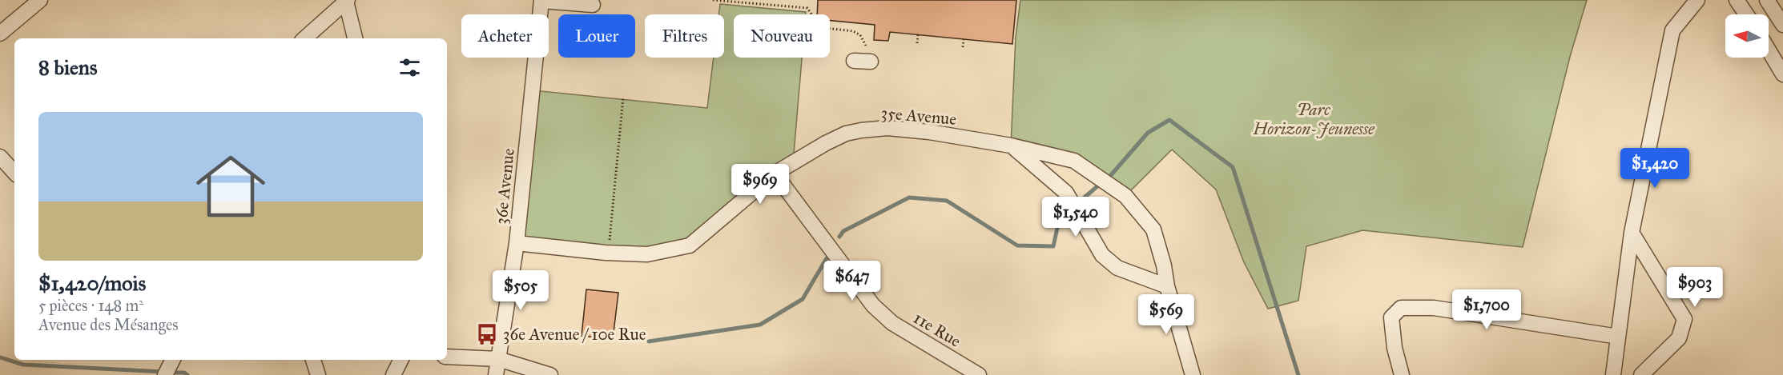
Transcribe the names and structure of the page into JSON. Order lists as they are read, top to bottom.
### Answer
{
  "streets": {
    "street": ["35e Avenue", "36e Avenue", "11e Rue"]
  },
  "crossings": [
    ["35e Avenue", "36e Avenue"],
    ["35e Avenue", "11e Rue"]
  ],
  "parks": ["Parc Horizon-Jeunesse"],
  "places": {
    "bus stop": ["36e Avenue / 10e Rue"]
  },
  "north": "left",
  "page": {
    "chip": [
      "Acheter",
      "Louer",
      "Filtres",
      "Nouveau"
    ],
    "heading": "8 biens",
    "list": [
      {
        "name": "$1,420/mois",
        "note": "5 pièces · 148 m² · Avenue des Mésanges"
      }
    ],
    "price": [
      "$1,420",
      "$969",
      "$1,540",
      "$647",
      "$903",
      "$505",
      "$1,700",
      "$569"
    ]
  }
}
